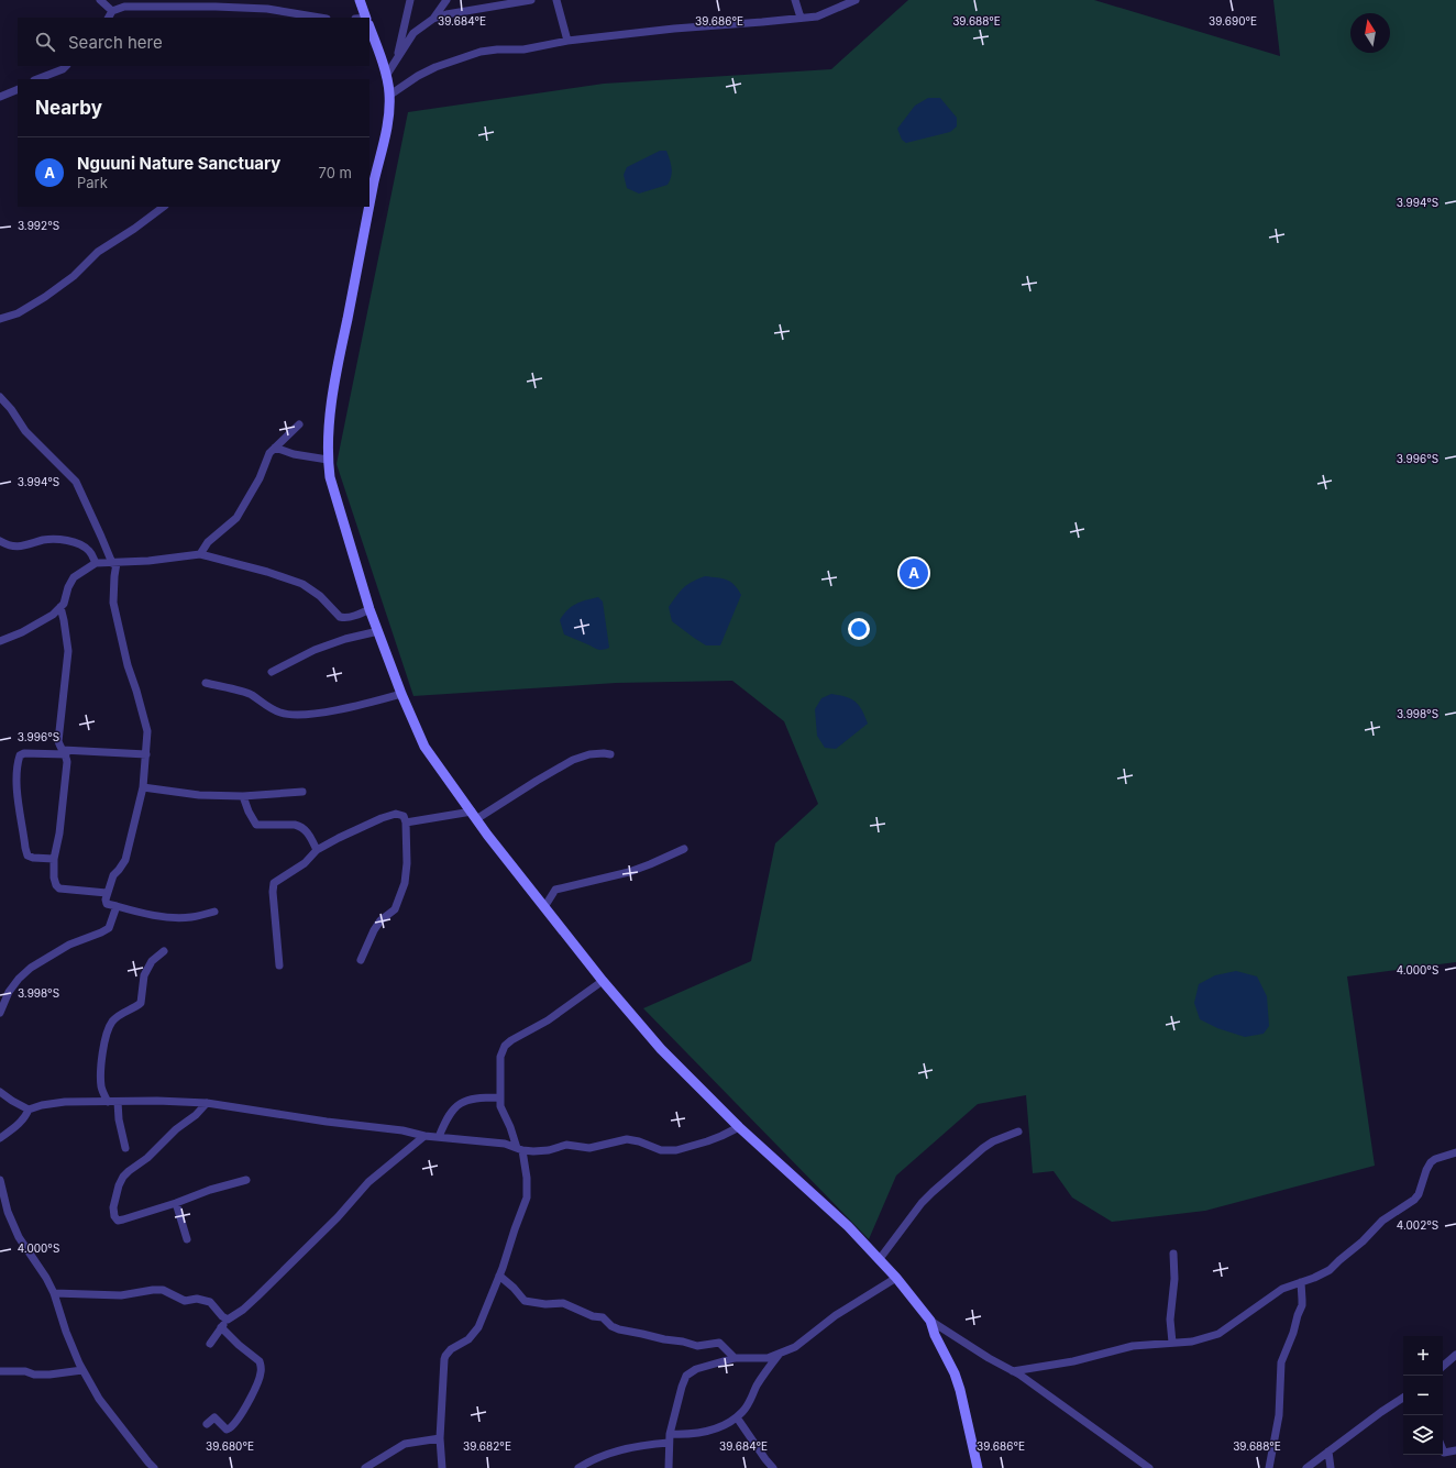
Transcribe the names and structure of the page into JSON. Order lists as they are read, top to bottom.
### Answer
{
  "north": "top",
  "page": {
    "search": "Search here",
    "heading": "Nearby",
    "list": [
      {
        "mark": "A",
        "name": "Nguuni Nature Sanctuary",
        "note": "Park",
        "value": "70 m"
      }
    ],
    "pins": "A",
    "map_buttons": ["+", "−"]
  },
  "coordinates": [
    "39.684°E",
    "39.686°E",
    "39.688°E",
    "39.690°E",
    "3.994°S",
    "3.992°S",
    "3.996°S",
    "3.998°S",
    "4.000°S",
    "4.002°S",
    "39.680°E",
    "39.682°E"
  ]
}
